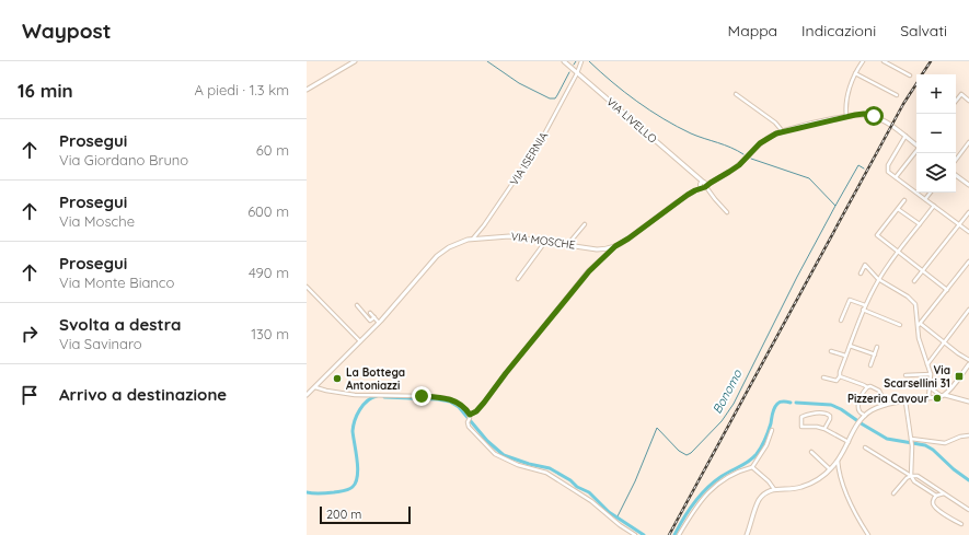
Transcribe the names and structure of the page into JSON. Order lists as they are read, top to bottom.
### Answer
{
  "streets": {
    "main road": ["VIA LIVELLO", "VIA MOSCHE"],
    "street": ["VIA ISERNIA"]
  },
  "crossings": [
    ["VIA LIVELLO", "VIA ISERNIA"],
    ["VIA LIVELLO", "VIA MOSCHE"],
    ["VIA ISERNIA", "VIA MOSCHE"]
  ],
  "water": ["Bonomo"],
  "places": {
    "transit": ["Via Scarsellini 31"],
    "other": ["La Bottega Antoniazzi", "Pizzeria Cavour"]
  },
  "scale_bar": "200 m",
  "page": {
    "header": "Waypost",
    "nav": ["Mappa", "Indicazioni", "Salvati"],
    "heading": ["16 min", "A piedi · 1.3 km"],
    "map_buttons": ["+", "−"],
    "list": [
      ["Prosegui", "Via Giordano Bruno", "60 m"],
      ["Prosegui", "Via Mosche", "600 m"],
      ["Prosegui", "Via Monte Bianco", "490 m"],
      ["Svolta a destra", "Via Savinaro", "130 m"],
      "Arrivo a destinazione"
    ],
    "scale": "200 m"
  }
}
